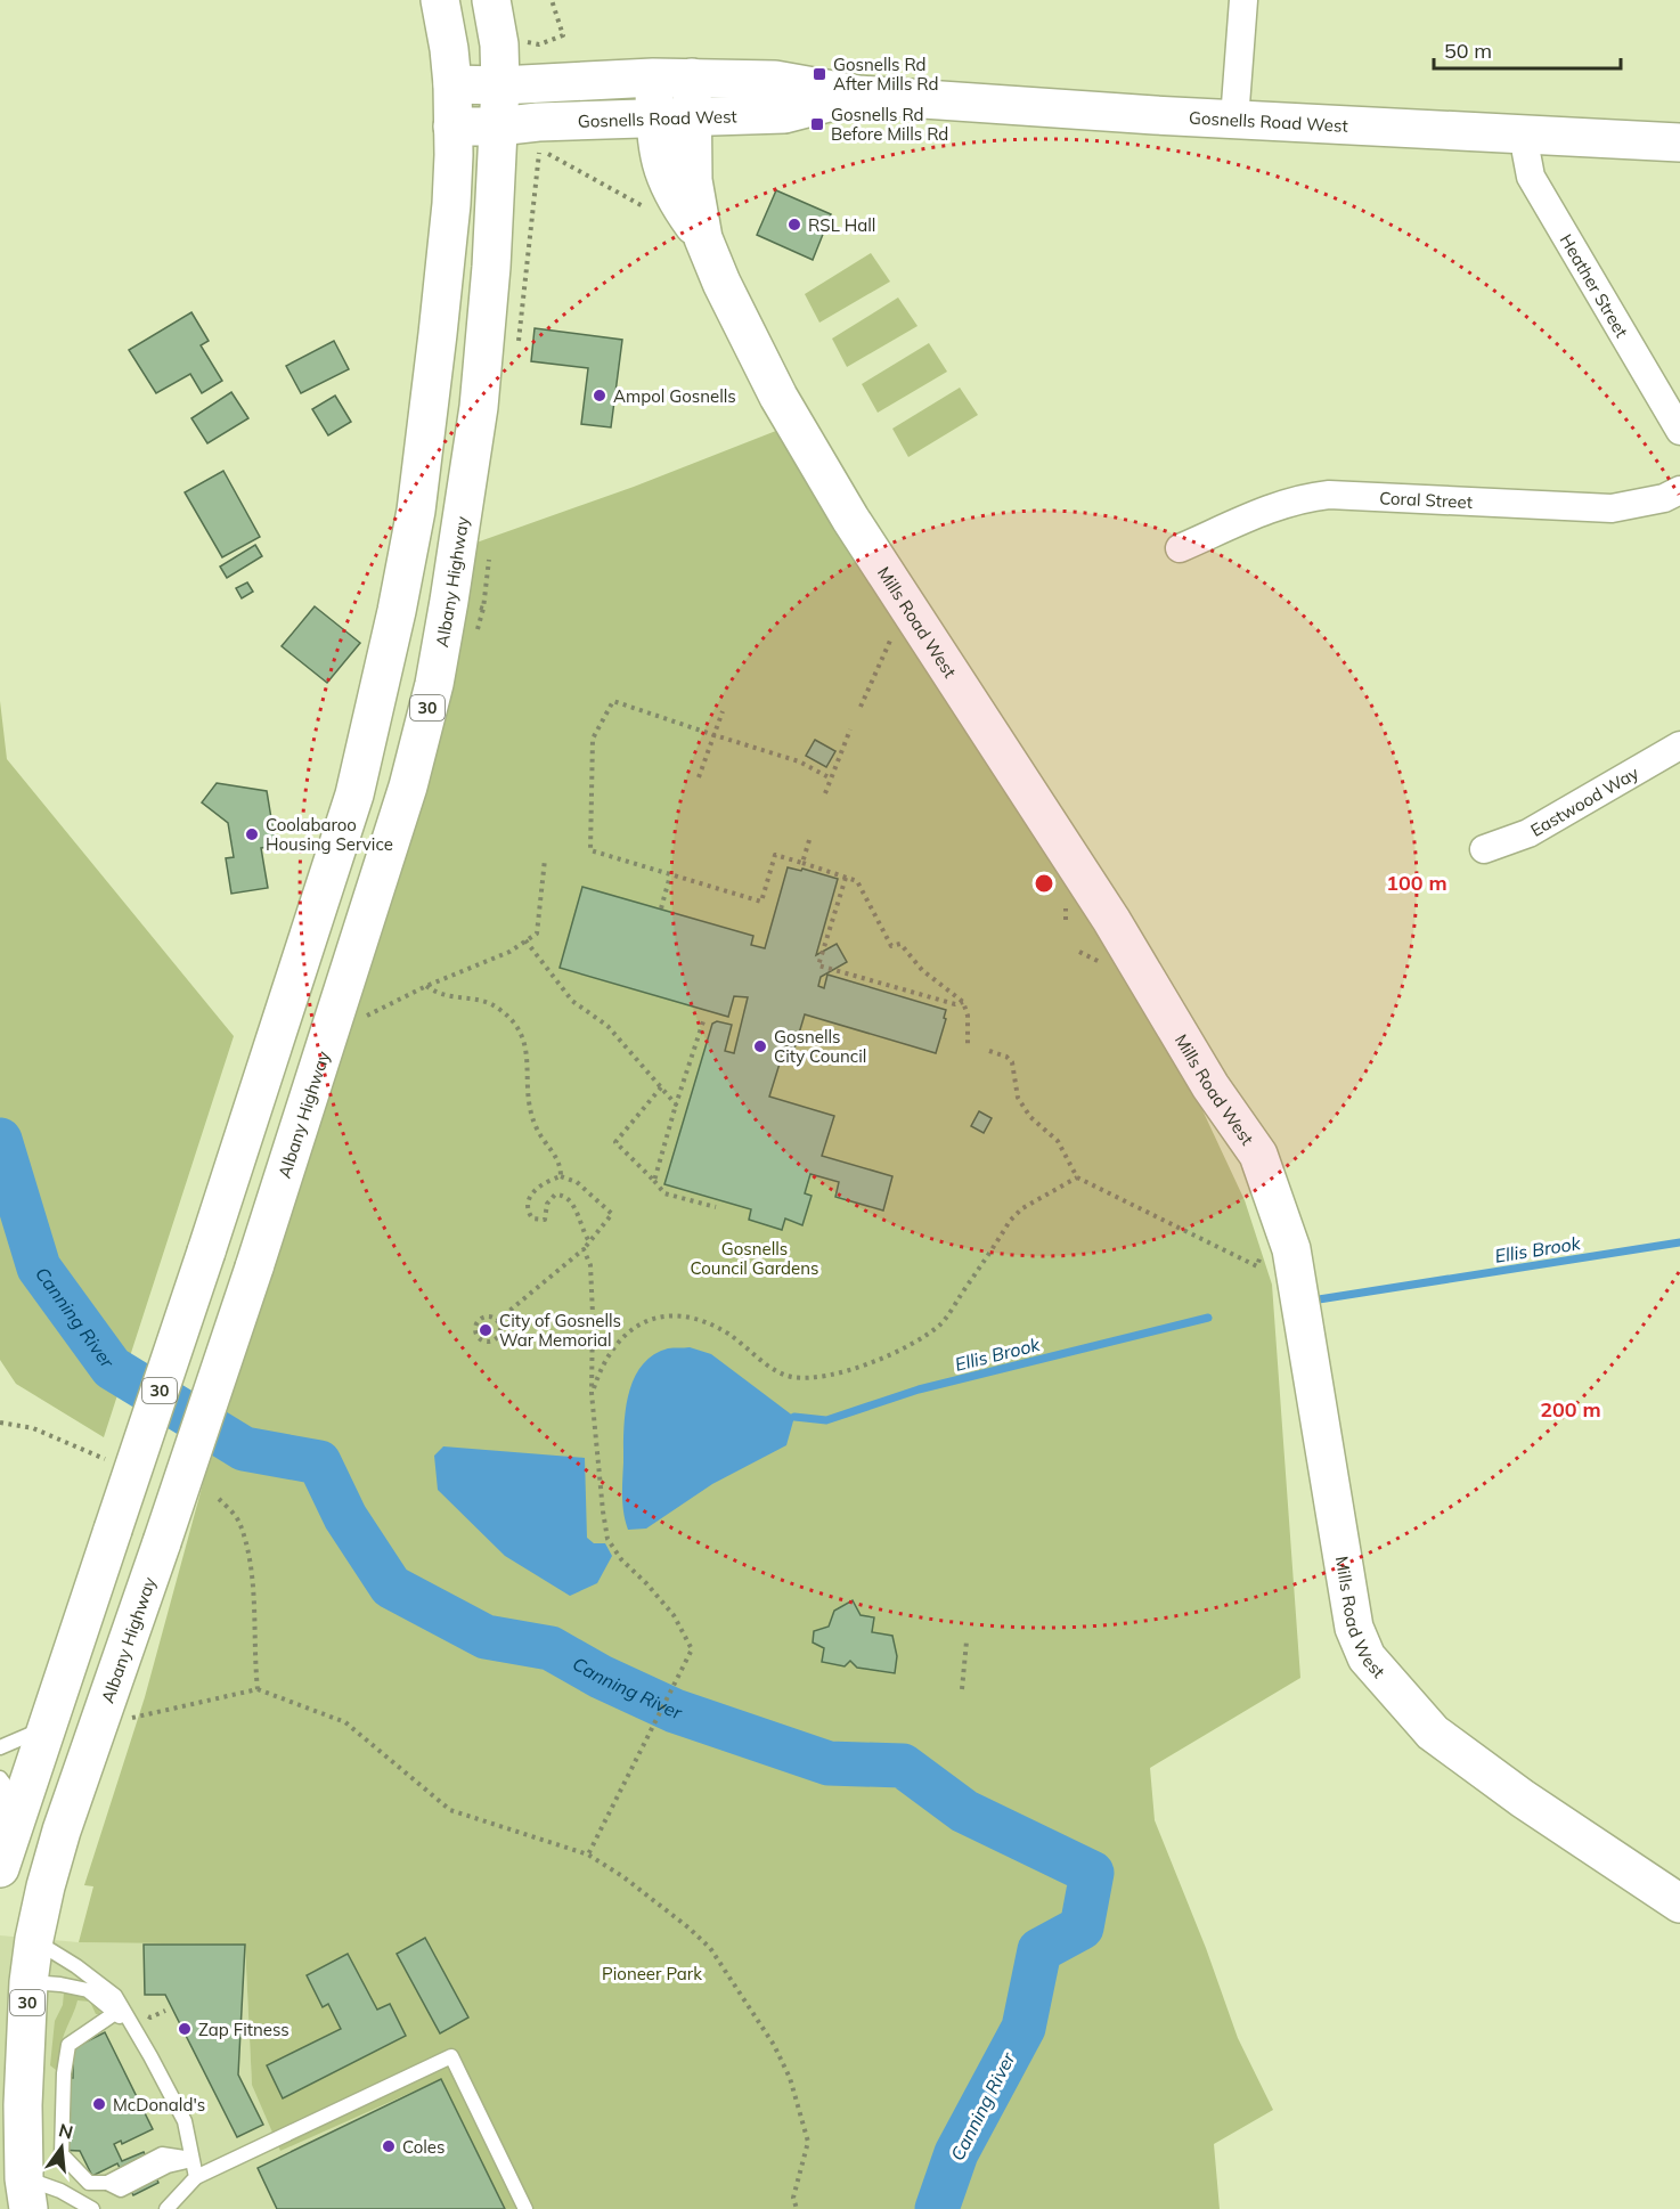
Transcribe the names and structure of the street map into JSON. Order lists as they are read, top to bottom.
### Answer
{
  "streets": {
    "main road": [
      "Gosnells Road West",
      "Albany Highway",
      "Mills Road West",
      "30"
    ],
    "street": ["Heather Street", "Coral Street", "Eastwood Way"]
  },
  "crossings": [
    ["Gosnells Road West", "Heather Street"],
    ["Gosnells Road West", "Albany Highway"],
    ["Gosnells Road West", "Mills Road West"],
    ["Gosnells Road West", "30"]
  ],
  "water": ["Ellis Brook", "Canning River"],
  "parks": ["Gosnells Council Gardens", "Pioneer Park"],
  "places": {
    "transit": ["Gosnells Rd After Mills Rd", "Gosnells Rd Before Mills Rd"],
    "other": [
      "RSL Hall",
      "Ampol Gosnells",
      "Coolabaroo Housing Service",
      "Gosnells City Council",
      "City of Gosnells War Memorial",
      "Zap Fitness",
      "McDonald's",
      "Coles"
    ]
  },
  "scale_bar": "50 m",
  "north": "top",
  "rings": ["100 m", "200 m"]
}
